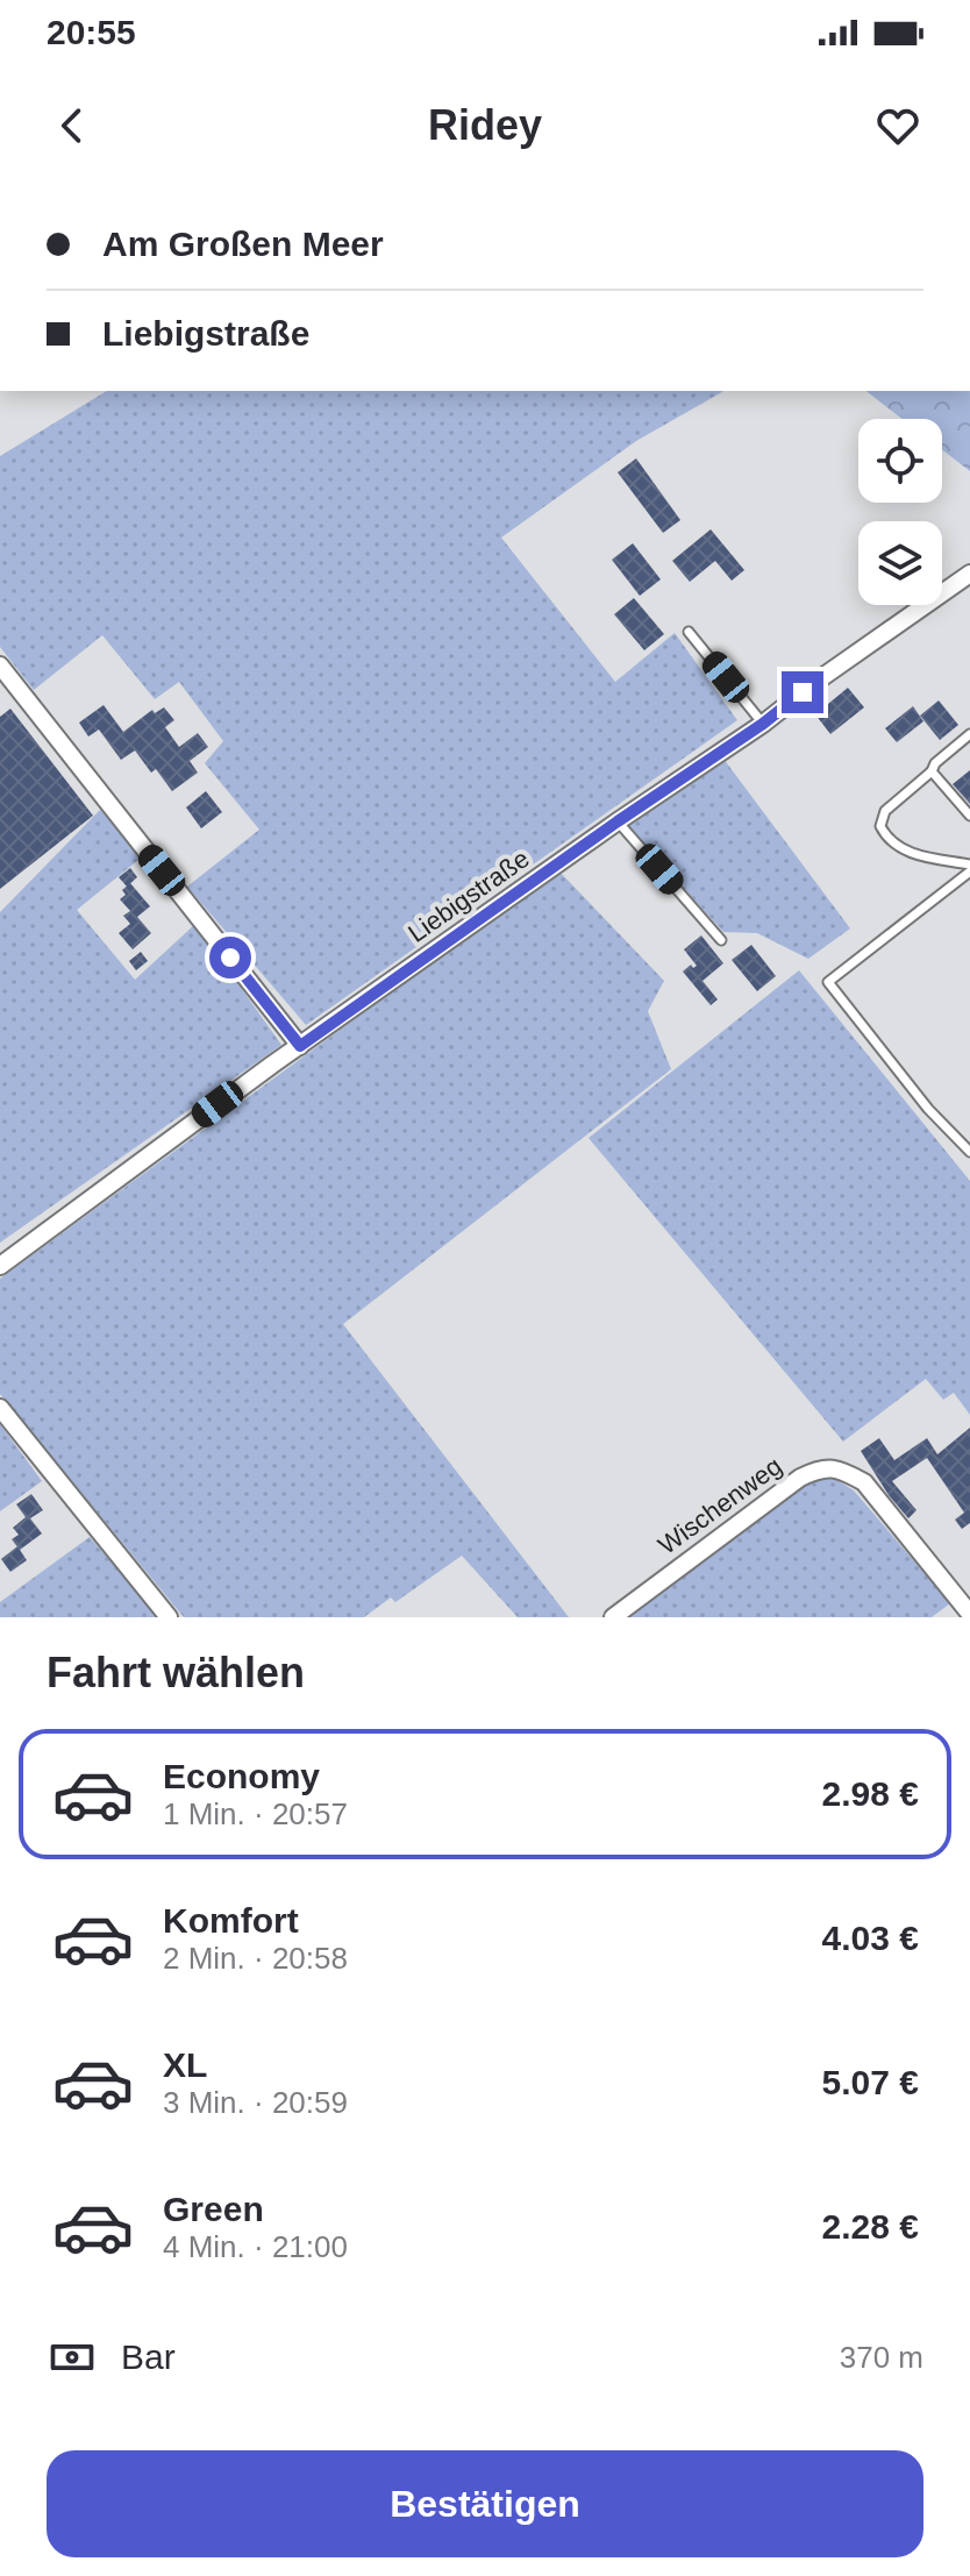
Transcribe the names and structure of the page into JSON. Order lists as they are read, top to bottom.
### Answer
{
  "streets": {
    "street": ["Liebigstraße", "Wischenweg"]
  },
  "page": {
    "status": "20:55",
    "header": "Ridey",
    "banner": ["Am Großen Meer", "Liebigstraße"],
    "heading": "Fahrt wählen",
    "list": [
      {
        "name": "Economy",
        "note": "1 Min. · 20:57",
        "value": "2.98 €"
      },
      {
        "name": "Komfort",
        "note": "2 Min. · 20:58",
        "value": "4.03 €"
      },
      {
        "name": "XL",
        "note": "3 Min. · 20:59",
        "value": "5.07 €"
      },
      {
        "name": "Green",
        "note": "4 Min. · 21:00",
        "value": "2.28 €"
      }
    ],
    "pay": ["Bar", "370 m"],
    "buttons": "Bestätigen"
  }
}
